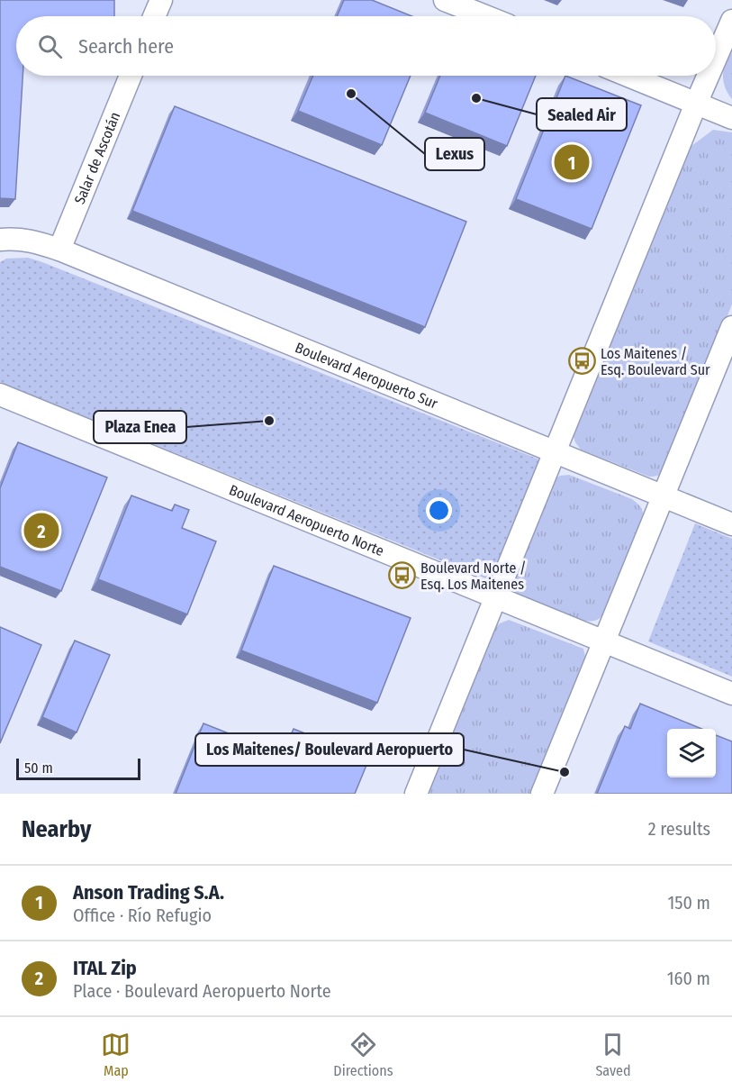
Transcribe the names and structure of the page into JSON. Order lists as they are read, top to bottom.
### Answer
{
  "streets": {
    "street": ["Salar de Ascotán", "Boulevard Aeropuerto Sur", "Boulevard Aeropuerto Norte"]
  },
  "crossings": [
    ["Salar de Ascotán", "Boulevard Aeropuerto Sur"]
  ],
  "places": {
    "other": [
      "Lexus",
      "Sealed Air",
      "Plaza Enea",
      "Los Maitenes/ Boulevard Aeropuerto"
    ],
    "bus stop": ["Los Maitenes / Esq. Boulevard Sur", "Boulevard Norte / Esq. Los Maitenes"]
  },
  "scale_bar": "50 m",
  "page": {
    "search": "Search here",
    "pins": ["1", "2"],
    "scale": "50 m",
    "heading": ["Nearby", "2 results"],
    "list": [
      {
        "mark": "1",
        "name": "Anson Trading S.A.",
        "note": "Office · Río Refugio",
        "value": "150 m"
      },
      {
        "mark": "2",
        "name": "ITAL Zip",
        "note": "Place · Boulevard Aeropuerto Norte",
        "value": "160 m"
      }
    ],
    "nav": ["Map", "Directions", "Saved"]
  }
}
